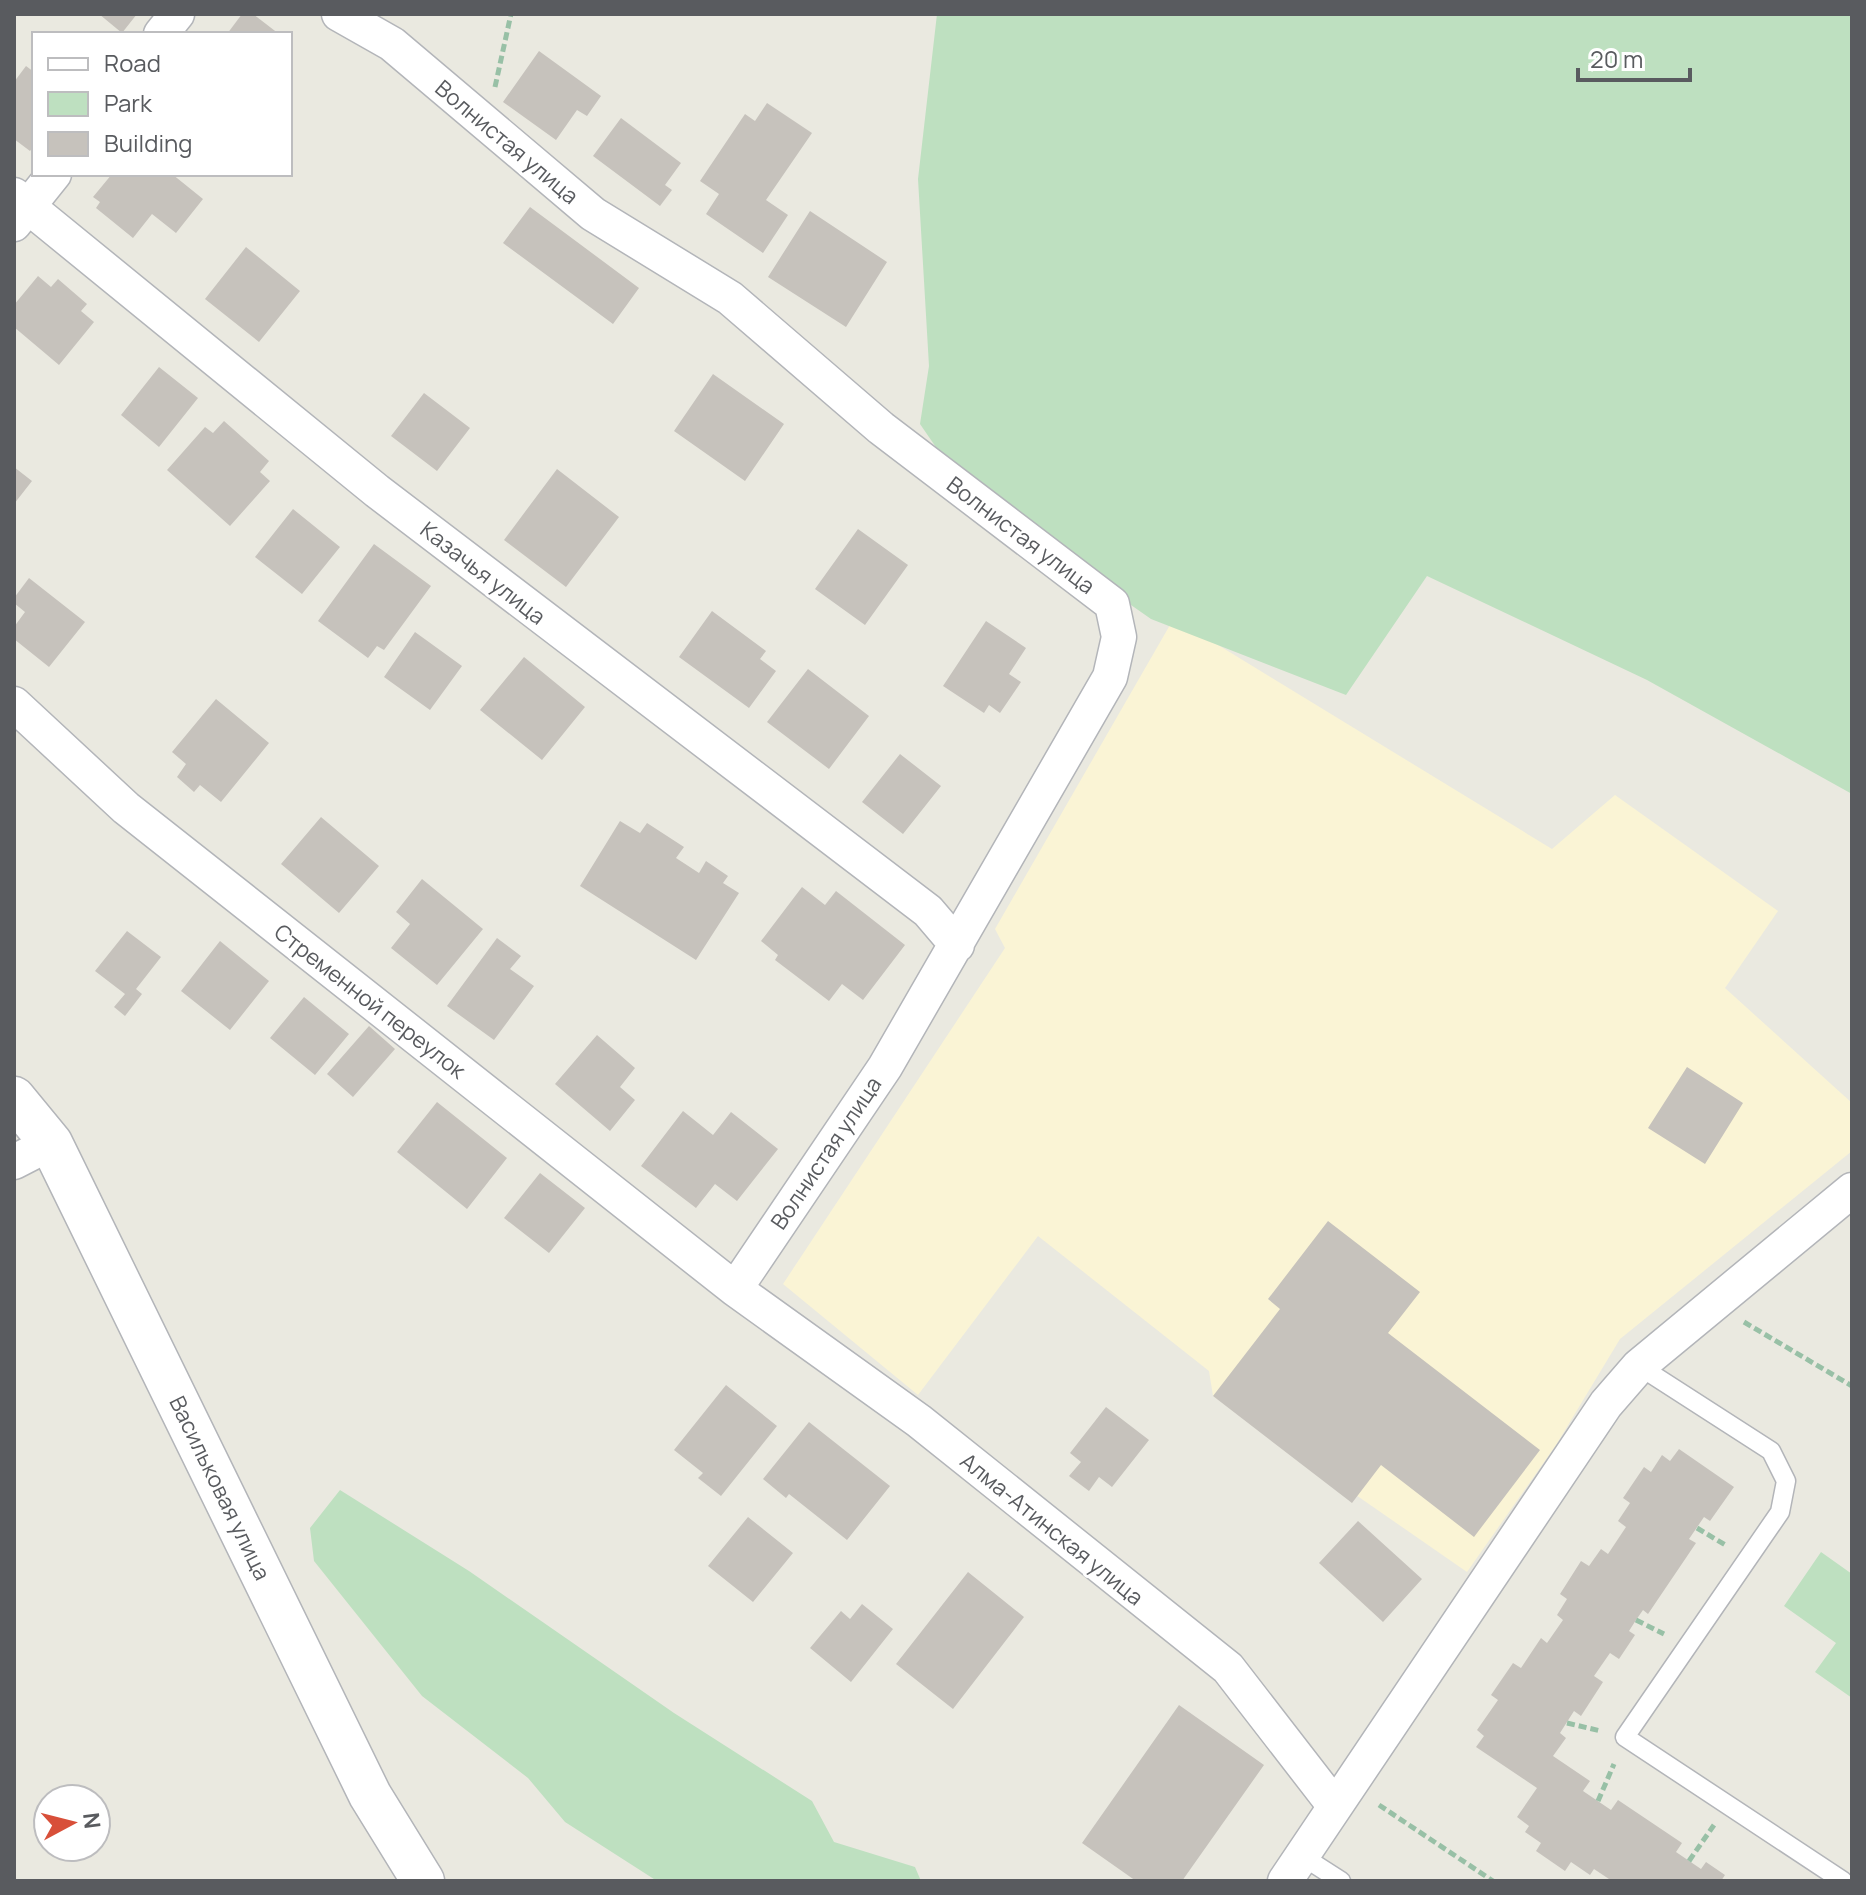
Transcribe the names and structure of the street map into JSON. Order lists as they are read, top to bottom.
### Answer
{
  "streets": {
    "street": [
      "Волнистая улица",
      "Казачья улица",
      "Стременной переулок",
      "Васильковая улица",
      "Алма-Атинская улица"
    ]
  },
  "crossings": [
    ["Волнистая улица", "Казачья улица"],
    ["Волнистая улица", "Стременной переулок"],
    ["Волнистая улица", "Алма-Атинская улица"],
    ["Стременной переулок", "Алма-Атинская улица"]
  ],
  "legend": ["Road", "Park", "Building"],
  "scale_bar": "20 m",
  "north": "right"
}
